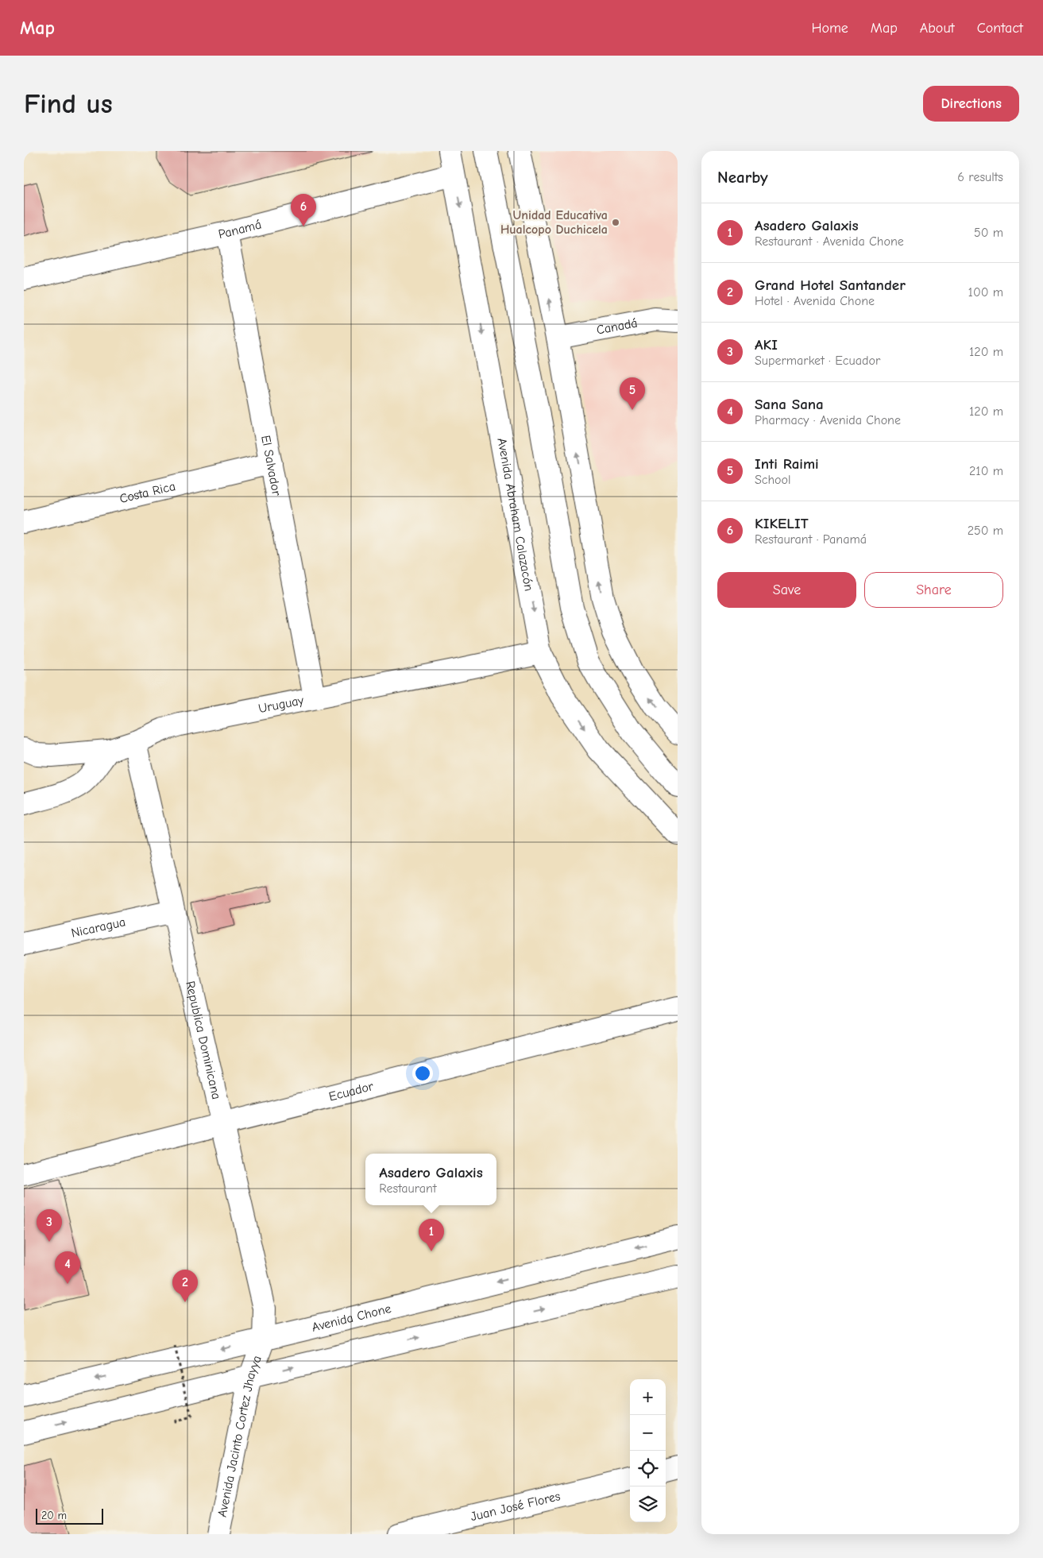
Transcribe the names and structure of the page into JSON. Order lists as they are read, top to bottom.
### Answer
{
  "streets": {
    "street": [
      "Panamá",
      "Canadá",
      "El Salvador",
      "Costa Rica",
      "Avenida Abraham Calazacón",
      "Uruguay",
      "Nicaragua",
      "Republica Dominicana",
      "Ecuador",
      "Avenida Chone",
      "Avenida Jacinto Cortez Jhayya",
      "Juan José Flores"
    ]
  },
  "crossings": [
    ["Panamá", "El Salvador"],
    ["Panamá", "Avenida Abraham Calazacón"],
    ["El Salvador", "Costa Rica"],
    ["El Salvador", "Uruguay"],
    ["Avenida Abraham Calazacón", "Uruguay"],
    ["Uruguay", "Republica Dominicana"],
    ["Nicaragua", "Republica Dominicana"],
    ["Republica Dominicana", "Ecuador"],
    ["Republica Dominicana", "Avenida Chone"],
    ["Republica Dominicana", "Avenida Jacinto Cortez Jhayya"],
    ["Avenida Chone", "Avenida Jacinto Cortez Jhayya"]
  ],
  "places": ["Unidad Educativa Hualcopo Duchicela"],
  "scale_bar": "20 m",
  "page": {
    "header": "Map",
    "nav": [
      "Home",
      "Map",
      "About",
      "Contact"
    ],
    "buttons": [
      "Directions",
      ["Save", "Share"]
    ],
    "title": "Find us",
    "heading": ["Nearby", "6 results"],
    "pins": [
      "6",
      "5",
      "3",
      "1",
      "4",
      "2"
    ],
    "list": [
      {
        "mark": "1",
        "name": "Asadero Galaxis",
        "note": "Restaurant · Avenida Chone",
        "value": "50 m"
      },
      {
        "mark": "2",
        "name": "Grand Hotel Santander",
        "note": "Hotel · Avenida Chone",
        "value": "100 m"
      },
      {
        "mark": "3",
        "name": "AKI",
        "note": "Supermarket · Ecuador",
        "value": "120 m"
      },
      {
        "mark": "4",
        "name": "Sana Sana",
        "note": "Pharmacy · Avenida Chone",
        "value": "120 m"
      },
      {
        "mark": "5",
        "name": "Inti Raimi",
        "note": "School",
        "value": "210 m"
      },
      {
        "mark": "6",
        "name": "KIKELIT",
        "note": "Restaurant · Panamá",
        "value": "250 m"
      }
    ],
    "popup": ["Asadero Galaxis", "Restaurant"],
    "map_buttons": ["+", "−"],
    "scale": "20 m"
  }
}
